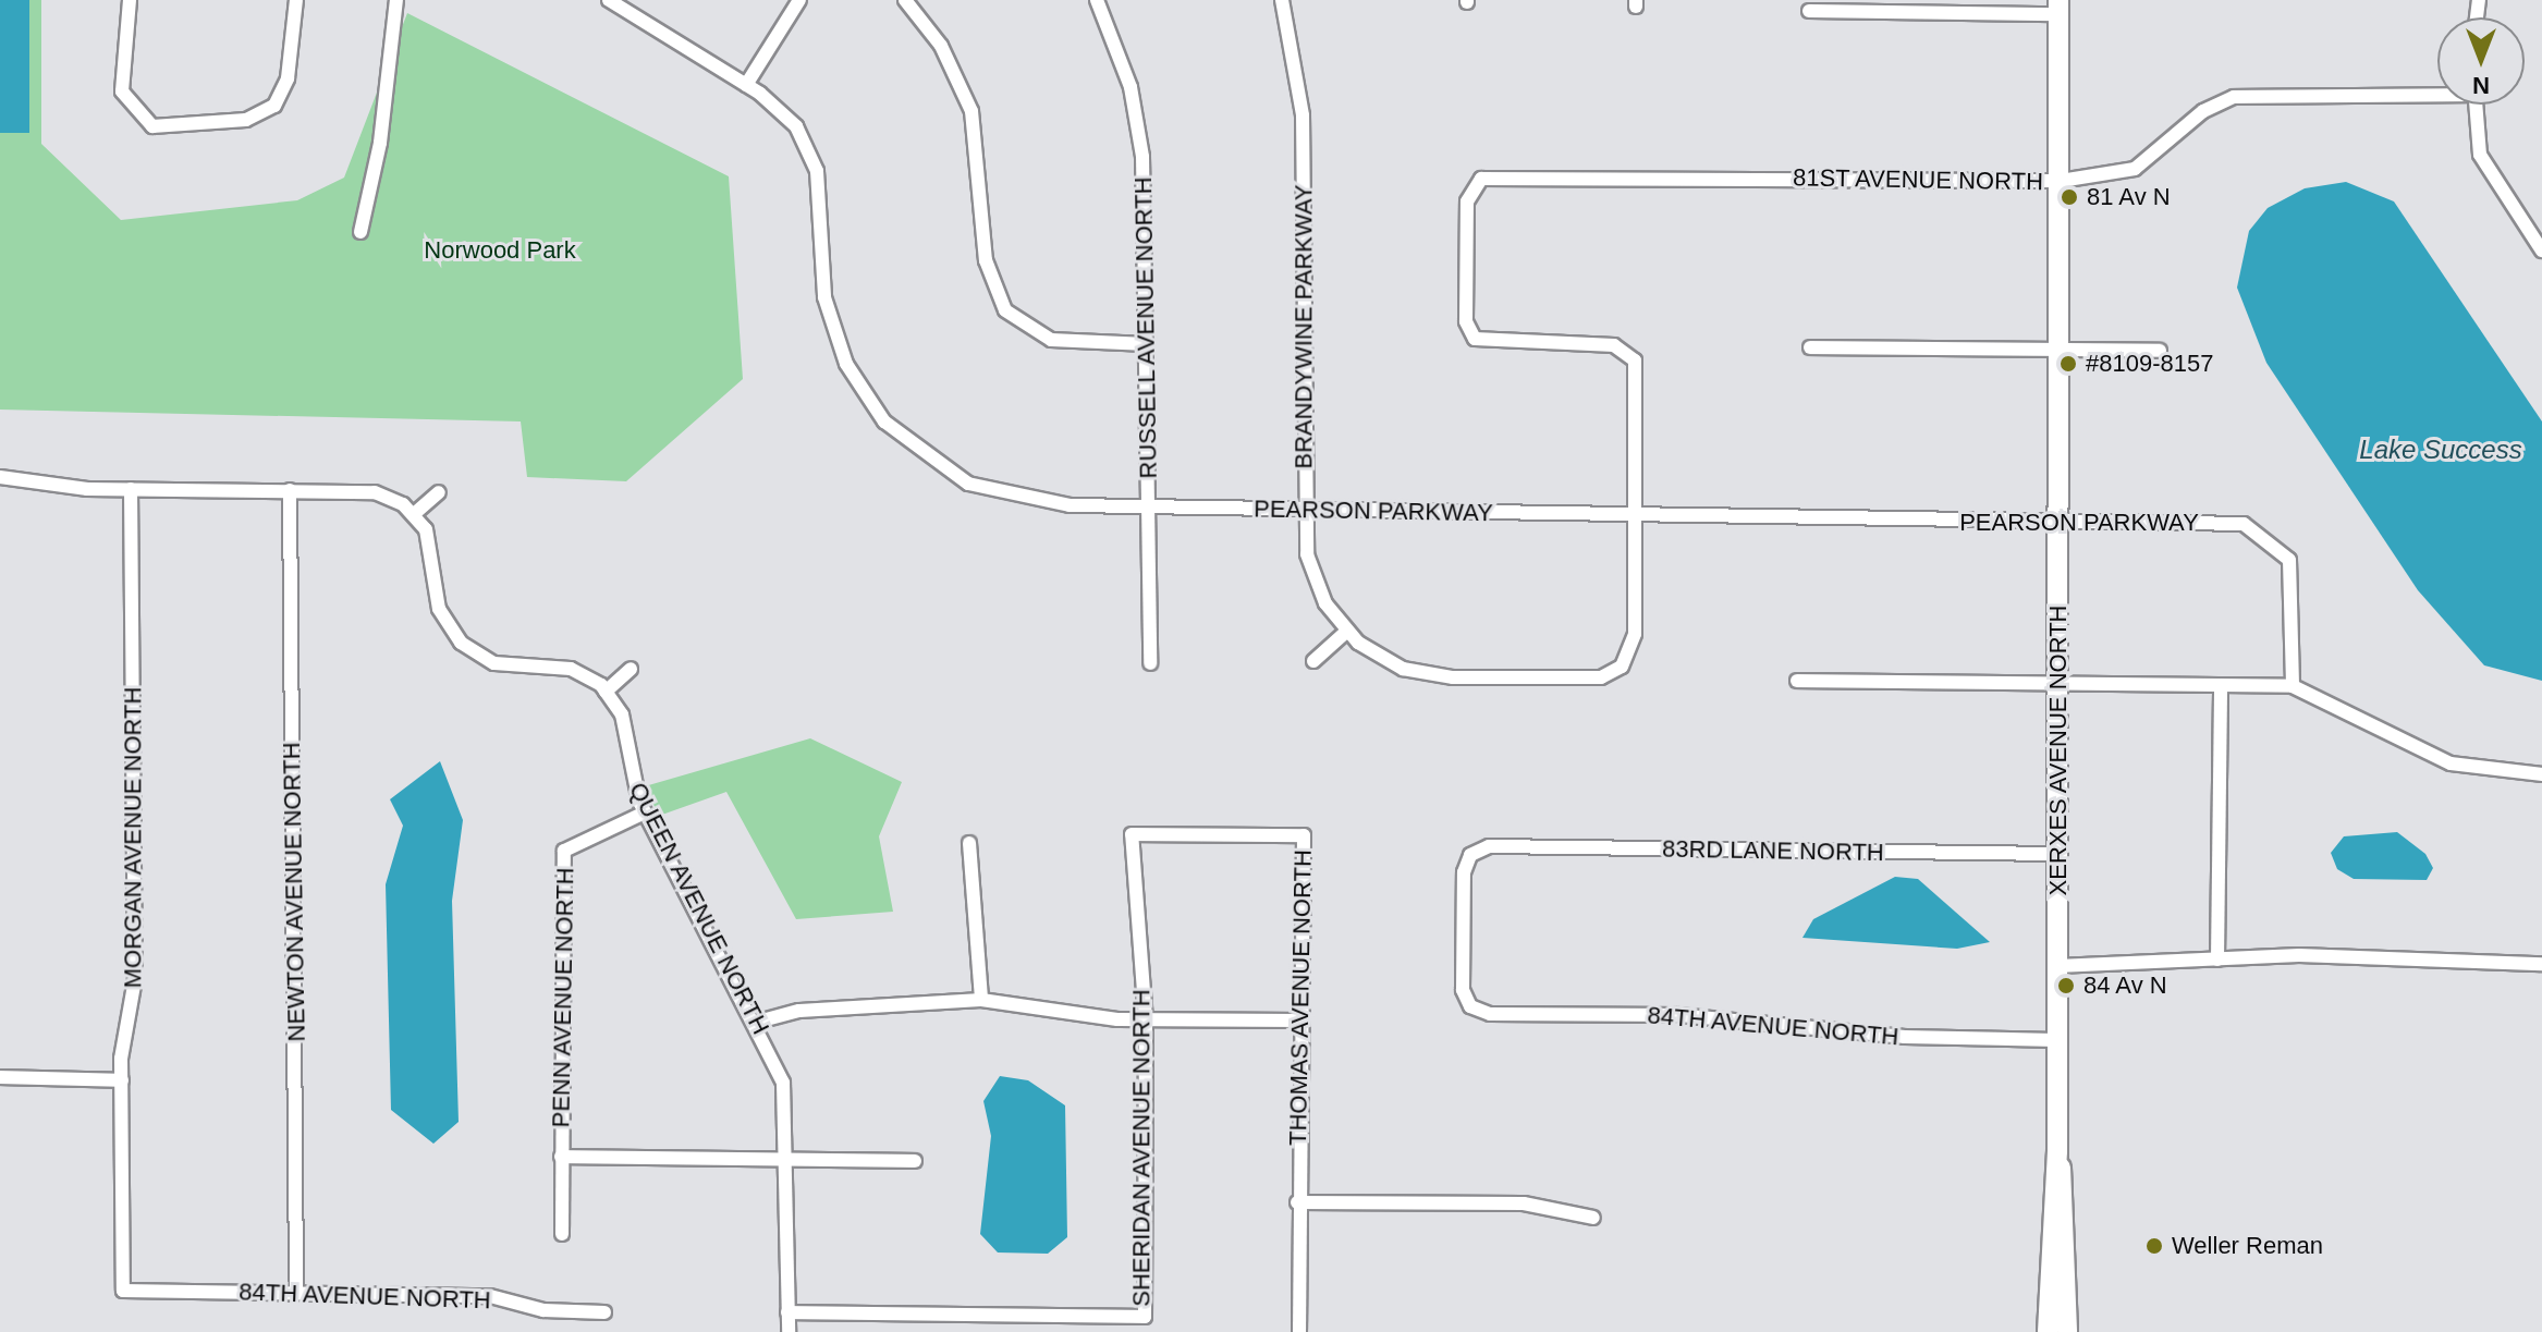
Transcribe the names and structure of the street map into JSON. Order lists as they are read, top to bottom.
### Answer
{
  "streets": {
    "street": [
      "81ST AVENUE NORTH",
      "BRANDYWINE PARKWAY",
      "RUSSELL AVENUE NORTH",
      "PEARSON PARKWAY",
      "XERXES AVENUE NORTH",
      "MORGAN AVENUE NORTH",
      "83RD LANE NORTH",
      "NEWTON AVENUE NORTH",
      "QUEEN AVENUE NORTH",
      "PENN AVENUE NORTH",
      "THOMAS AVENUE NORTH",
      "84TH AVENUE NORTH",
      "SHERIDAN AVENUE NORTH"
    ]
  },
  "crossings": [
    ["81ST AVENUE NORTH", "BRANDYWINE PARKWAY"],
    ["81ST AVENUE NORTH", "PEARSON PARKWAY"],
    ["81ST AVENUE NORTH", "XERXES AVENUE NORTH"],
    ["BRANDYWINE PARKWAY", "PEARSON PARKWAY"],
    ["RUSSELL AVENUE NORTH", "PEARSON PARKWAY"],
    ["PEARSON PARKWAY", "XERXES AVENUE NORTH"],
    ["XERXES AVENUE NORTH", "83RD LANE NORTH"],
    ["XERXES AVENUE NORTH", "84TH AVENUE NORTH"],
    ["MORGAN AVENUE NORTH", "84TH AVENUE NORTH"],
    ["83RD LANE NORTH", "84TH AVENUE NORTH"],
    ["NEWTON AVENUE NORTH", "84TH AVENUE NORTH"],
    ["QUEEN AVENUE NORTH", "PENN AVENUE NORTH"],
    ["QUEEN AVENUE NORTH", "SHERIDAN AVENUE NORTH"],
    ["THOMAS AVENUE NORTH", "SHERIDAN AVENUE NORTH"]
  ],
  "water": ["Lake Success"],
  "parks": ["Norwood Park"],
  "places": [
    "81 Av N",
    "#8109-8157",
    "84 Av N",
    "Weller Reman"
  ],
  "north": "bottom"
}
